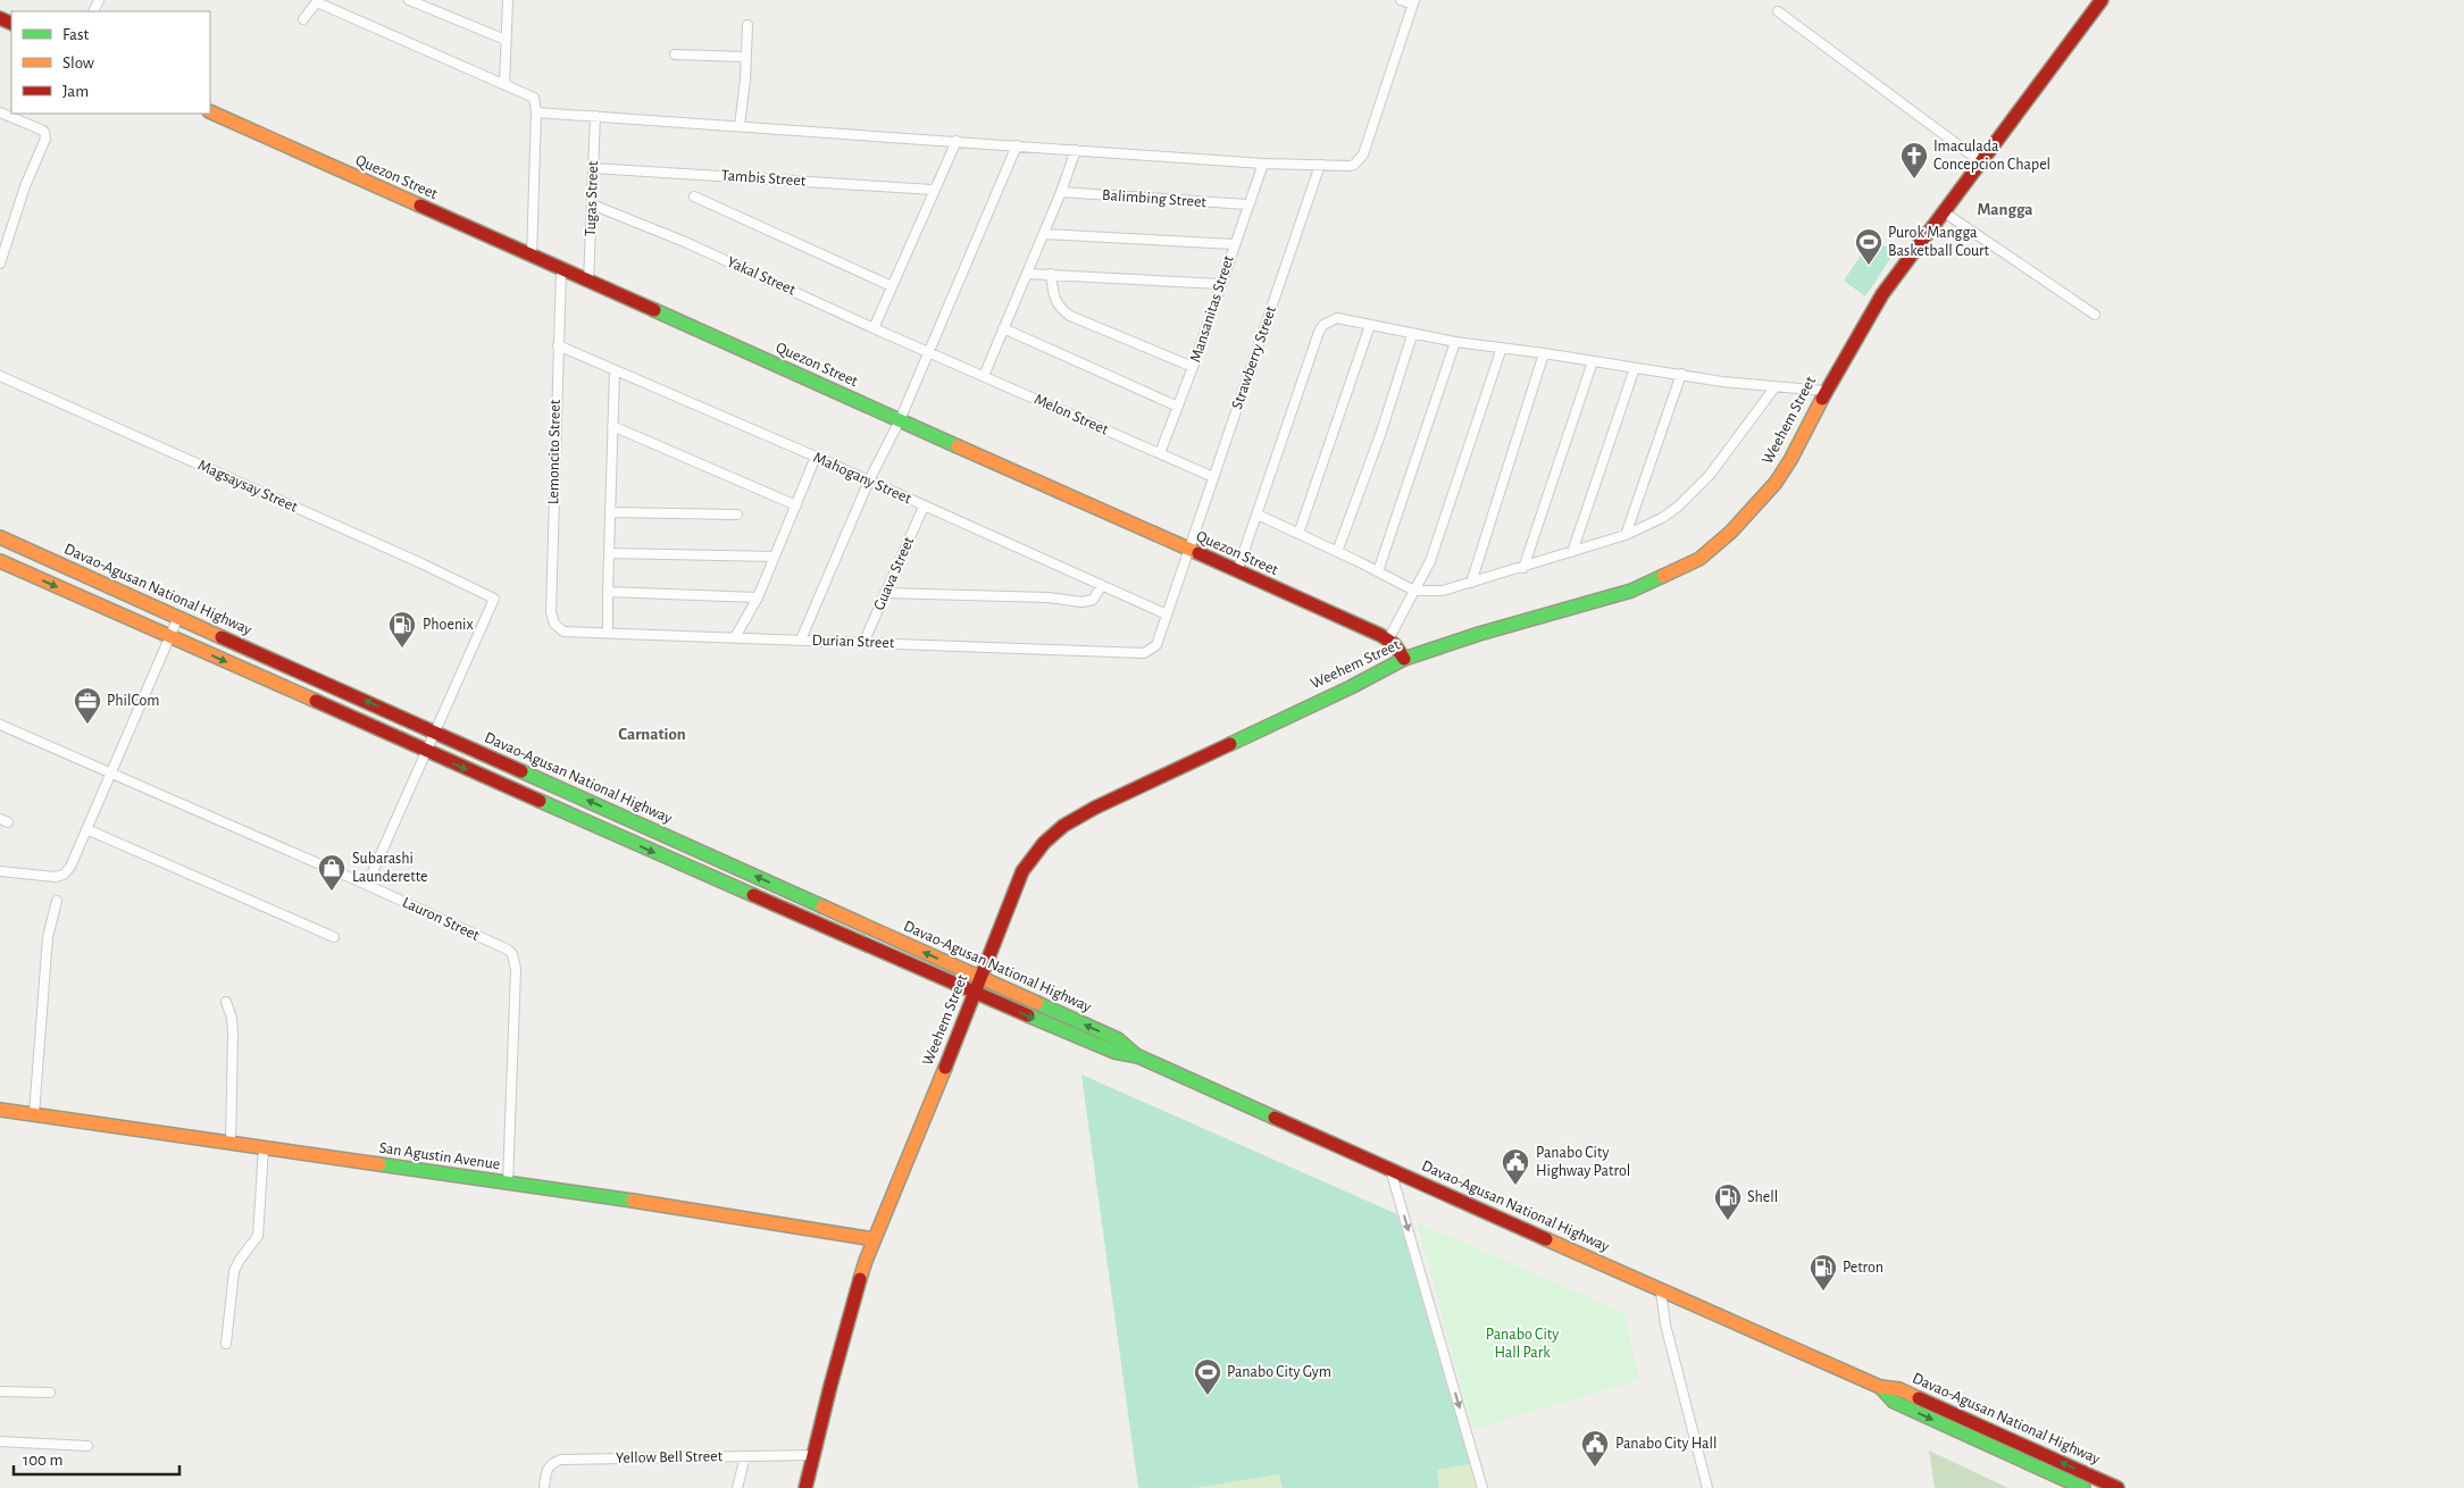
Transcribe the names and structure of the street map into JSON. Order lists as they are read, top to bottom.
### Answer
{
  "streets": {
    "main road": [
      "Quezon Street",
      "Weehem Street",
      "Davao-Agusan National Highway",
      "San Agustin Avenue"
    ],
    "street": [
      "Tambis Street",
      "Tugas Street",
      "Balimbing Street",
      "Yakal Street",
      "Mansanitas Street",
      "Strawberry Street",
      "Melon Street",
      "Lemoncito Street",
      "Mahogany Street",
      "Magsaysay Street",
      "Guava Street",
      "Durian Street",
      "Lauron Street",
      "Yellow Bell Street"
    ]
  },
  "crossings": [
    ["Quezon Street", "Tugas Street"],
    ["Quezon Street", "Strawberry Street"],
    ["Quezon Street", "Weehem Street"],
    ["Quezon Street", "Lemoncito Street"],
    ["Tambis Street", "Tugas Street"],
    ["Tugas Street", "Yakal Street"],
    ["Balimbing Street", "Mansanitas Street"],
    ["Yakal Street", "Melon Street"],
    ["Mansanitas Street", "Melon Street"],
    ["Strawberry Street", "Melon Street"],
    ["Strawberry Street", "Mahogany Street"],
    ["Strawberry Street", "Durian Street"],
    ["Weehem Street", "Davao-Agusan National Highway"],
    ["Weehem Street", "San Agustin Avenue"],
    ["Weehem Street", "Yellow Bell Street"],
    ["Lemoncito Street", "Mahogany Street"],
    ["Lemoncito Street", "Durian Street"],
    ["Mahogany Street", "Guava Street"],
    ["Magsaysay Street", "Davao-Agusan National Highway"],
    ["Guava Street", "Durian Street"],
    ["Lauron Street", "San Agustin Avenue"]
  ],
  "districts": ["Mangga", "Carnation"],
  "parks": ["Panabo City Hall Park"],
  "places": {
    "church": ["Imaculada Concepcion Chapel"],
    "sports": ["Purok Mangga Basketball Court", "Panabo City Gym"],
    "fuel station": ["Phoenix", "Shell", "Petron"],
    "office": ["PhilCom"],
    "shop": ["Subarashi Launderette"],
    "public building": ["Panabo City Highway Patrol", "Panabo City Hall"]
  },
  "legend": ["Fast", "Slow", "Jam"],
  "scale_bar": "100 m"
}
